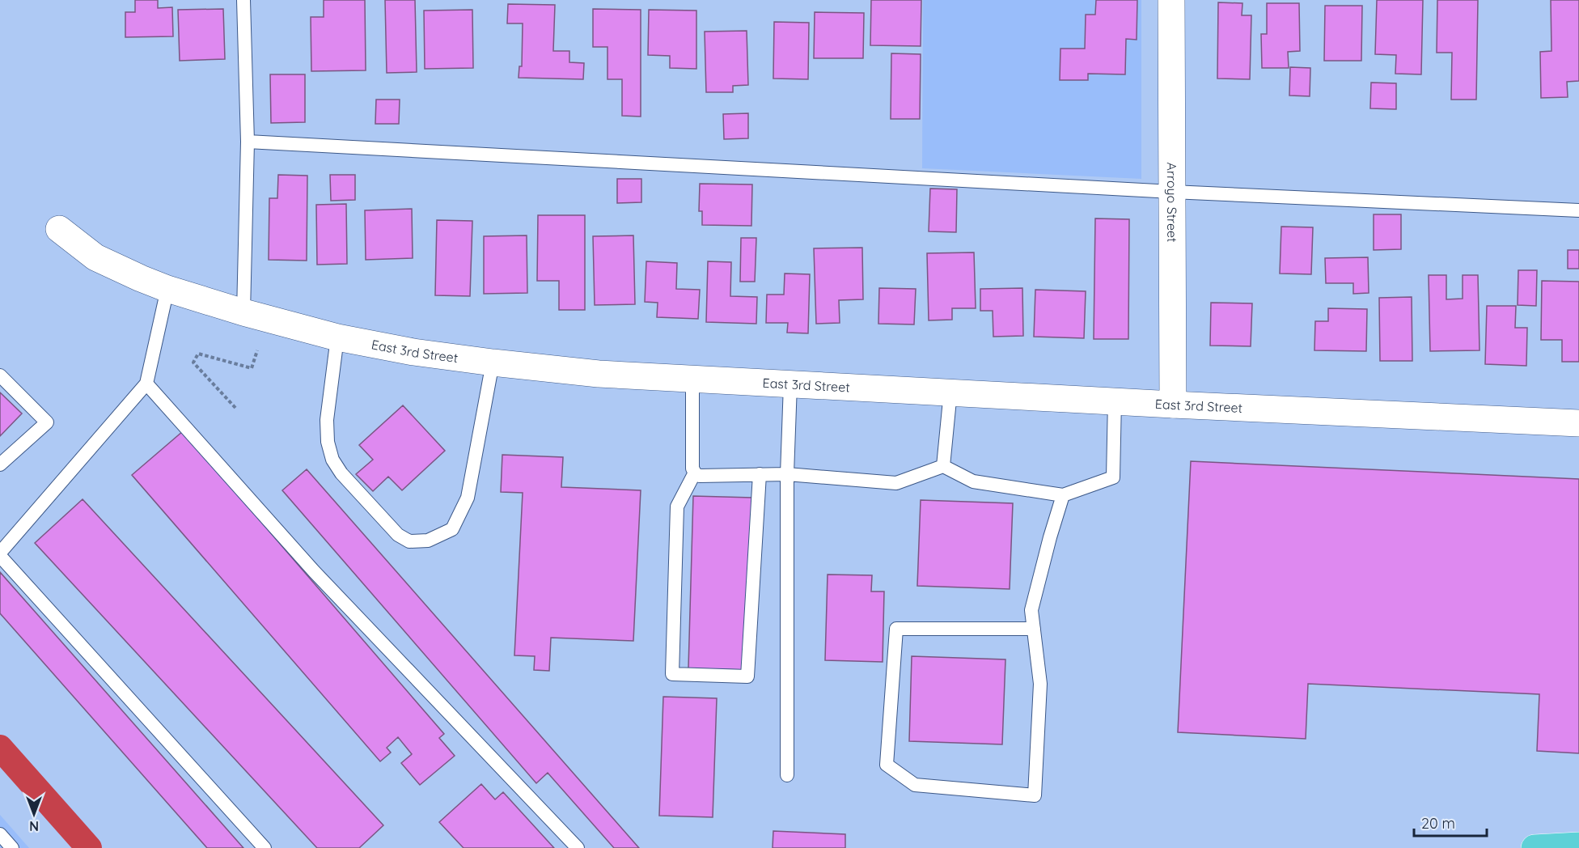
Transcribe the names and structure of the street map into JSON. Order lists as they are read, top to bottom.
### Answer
{
  "streets": {
    "street": ["Arroyo Street", "East 3rd Street"]
  },
  "crossings": [
    ["Arroyo Street", "East 3rd Street"]
  ],
  "scale_bar": "20 m",
  "north": "bottom"
}
